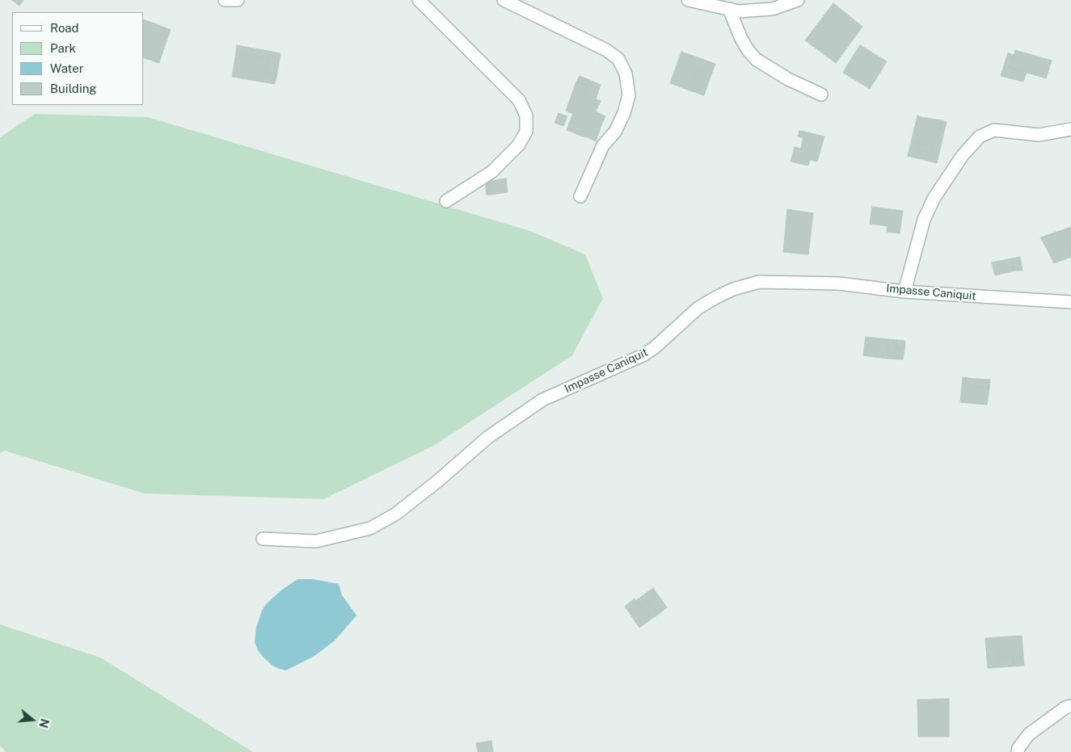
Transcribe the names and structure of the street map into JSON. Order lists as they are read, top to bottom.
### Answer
{
  "streets": {
    "street": ["Impasse Caniquit"]
  },
  "legend": [
    "Road",
    "Park",
    "Water",
    "Building"
  ],
  "north": "right"
}
